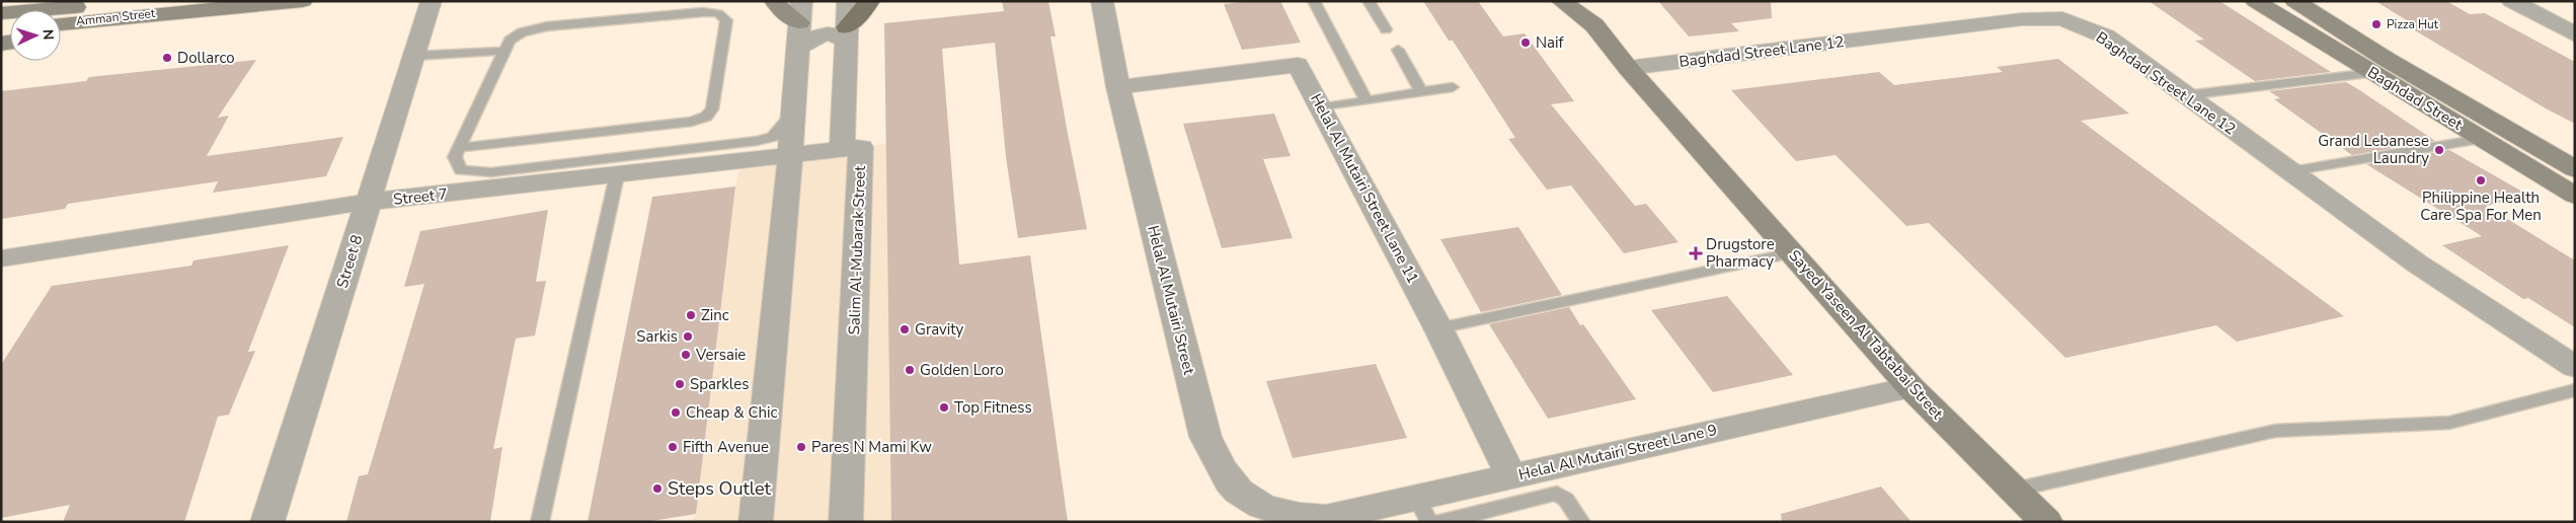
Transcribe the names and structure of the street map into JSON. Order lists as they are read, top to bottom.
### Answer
{
  "streets": {
    "main road": ["Amman Street", "Baghdad Street", "Sayed Yaseen Al Tabtabai Street"],
    "street": [
      "Baghdad Street Lane 12",
      "Helal Al Mutairi Street Lane 11",
      "Street 7",
      "Salim Al-Mubarak Street",
      "Street 8",
      "Helal Al Mutairi Street",
      "Helal Al Mutairi Street Lane 9"
    ]
  },
  "crossings": [
    ["Baghdad Street Lane 12", "Sayed Yaseen Al Tabtabai Street"],
    ["Helal Al Mutairi Street Lane 11", "Helal Al Mutairi Street"],
    ["Helal Al Mutairi Street Lane 11", "Helal Al Mutairi Street Lane 9"],
    ["Street 7", "Salim Al-Mubarak Street"],
    ["Street 7", "Street 8"],
    ["Helal Al Mutairi Street", "Helal Al Mutairi Street Lane 9"],
    ["Sayed Yaseen Al Tabtabai Street", "Helal Al Mutairi Street Lane 9"]
  ],
  "places": {
    "other": [
      "Pizza Hut",
      "Naif",
      "Dollarco",
      "Grand Lebanese Laundry",
      "Philippine Health Care Spa For Men",
      "Zinc",
      "Gravity",
      "Sarkis",
      "Versaie",
      "Golden Loro",
      "Sparkles",
      "Top Fitness",
      "Cheap & Chic",
      "Fifth Avenue",
      "Pares N Mami Kw",
      "Steps Outlet"
    ],
    "health": ["Drugstore Pharmacy"]
  },
  "north": "right"
}
